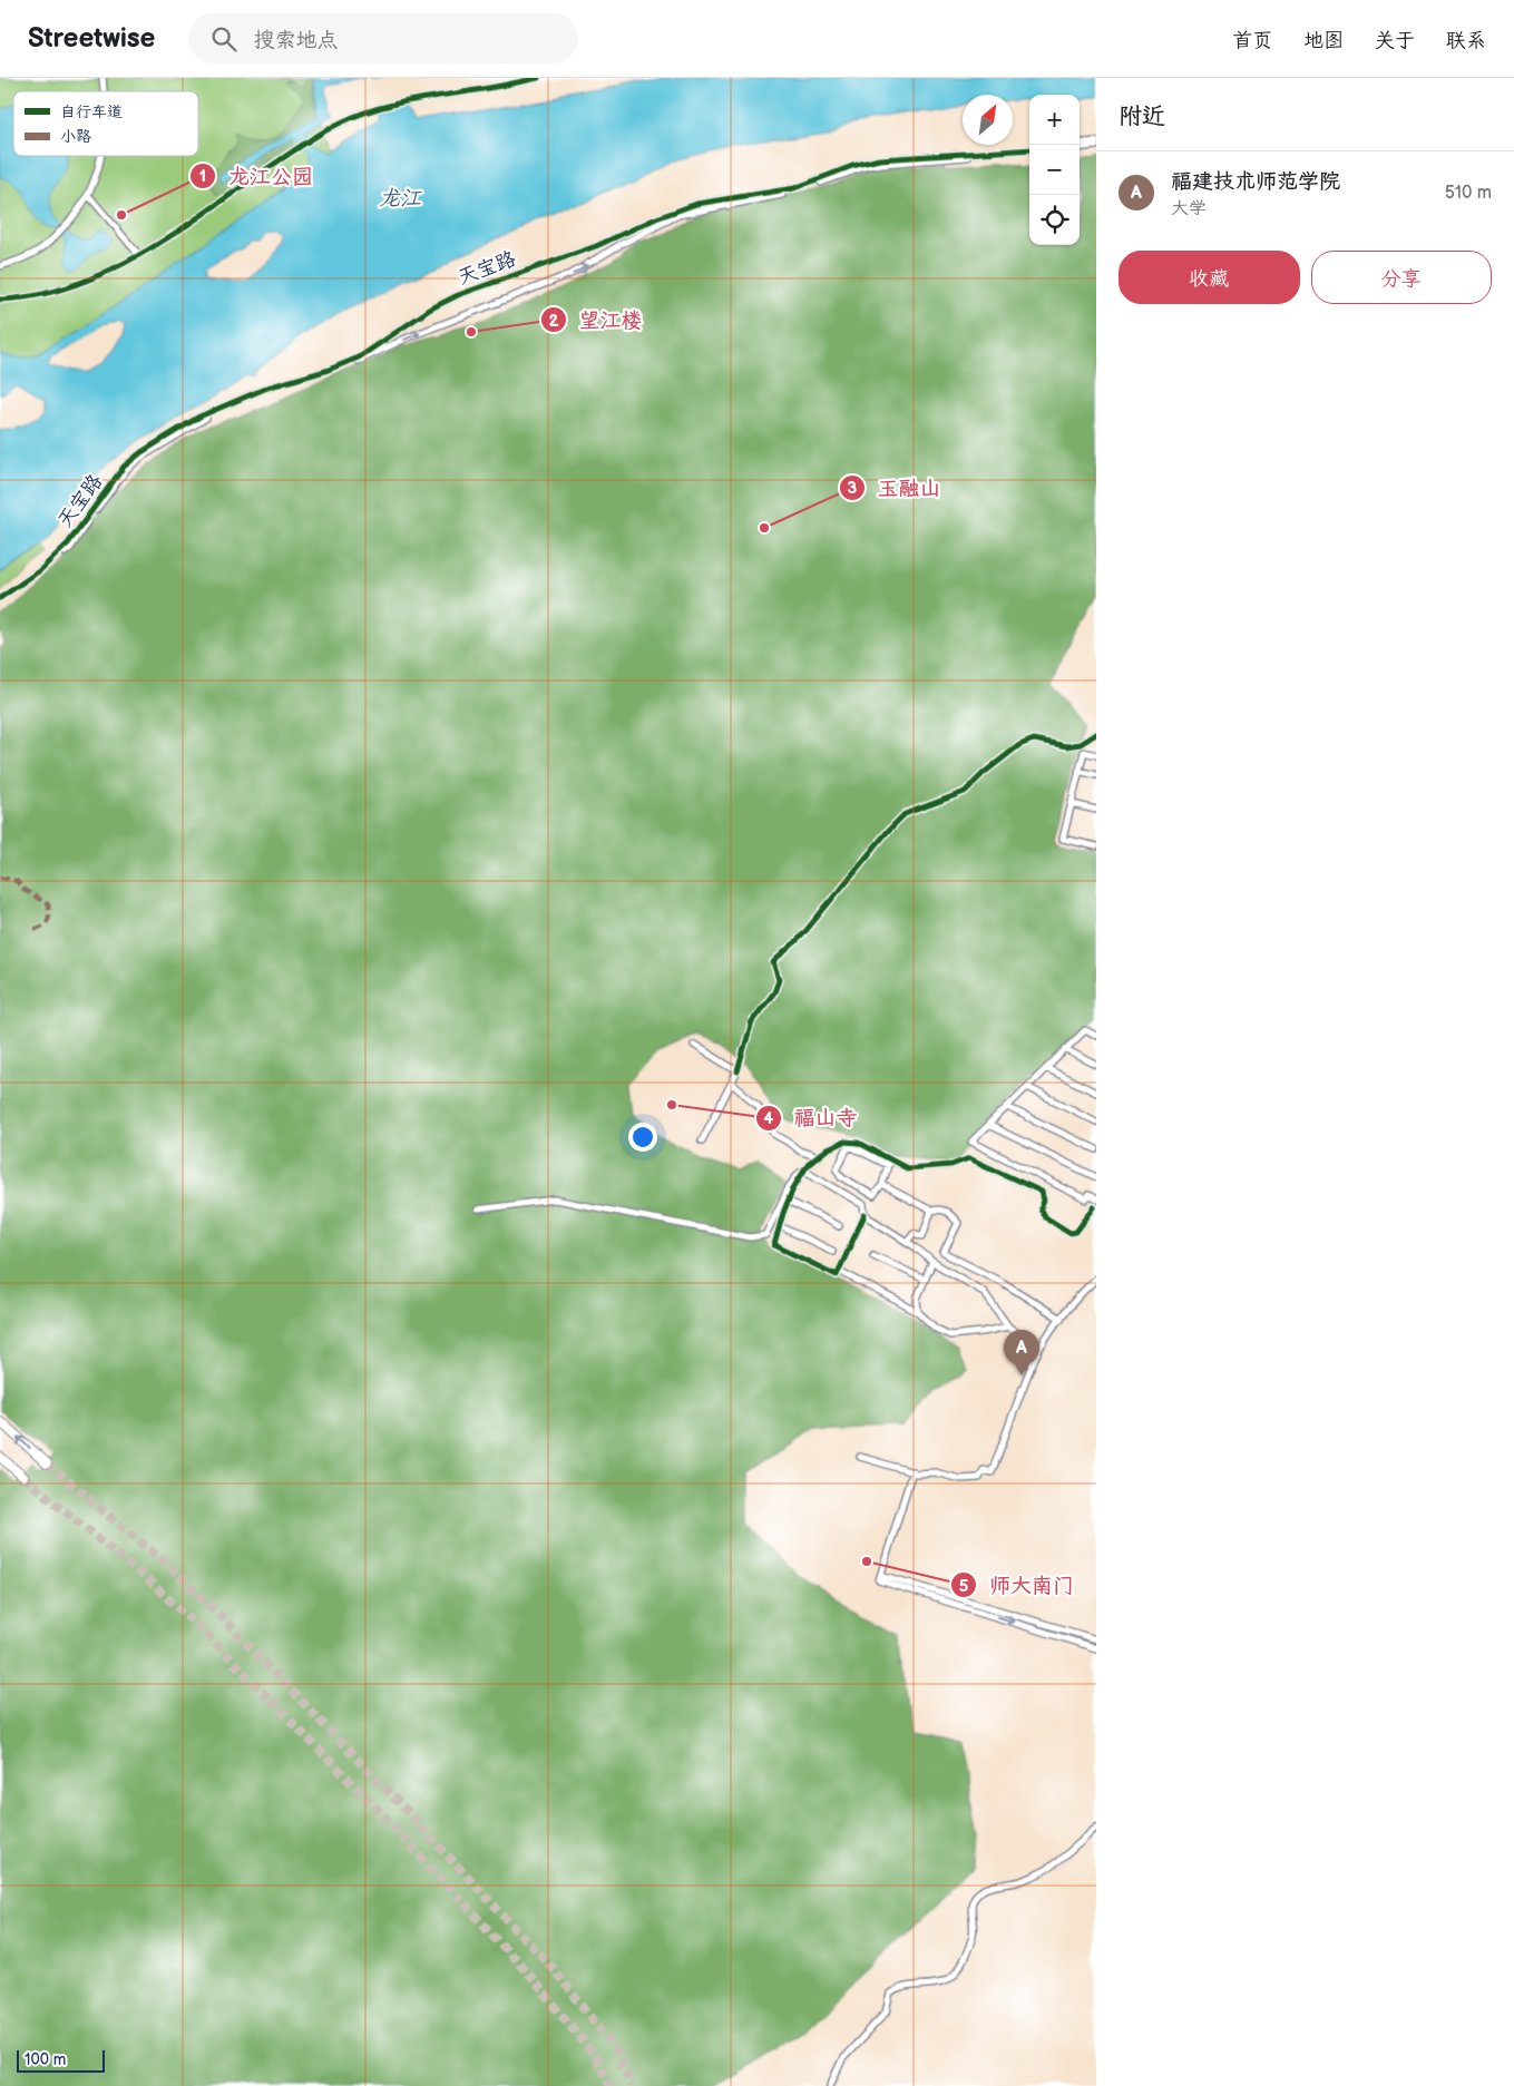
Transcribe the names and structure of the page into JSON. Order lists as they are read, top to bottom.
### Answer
{
  "streets": {
    "street": ["天宝路"]
  },
  "water": ["龙江"],
  "places": [
    "龙江公园",
    "望江楼",
    "玉融山",
    "福山寺",
    "师大南门"
  ],
  "legend": ["自行车道", "小路"],
  "scale_bar": "100 m",
  "north": "top right",
  "page": {
    "header": "Streetwise",
    "search": "搜索地点",
    "nav": [
      "首页",
      "地图",
      "关于",
      "联系"
    ],
    "heading": "附近",
    "map_buttons": ["+", "−"],
    "list": [
      {
        "mark": "A",
        "name": "福建技术师范学院",
        "note": "大学",
        "value": "510 m"
      }
    ],
    "buttons": ["收藏", "分享"],
    "pins": "A",
    "scale": "100 m"
  }
}
